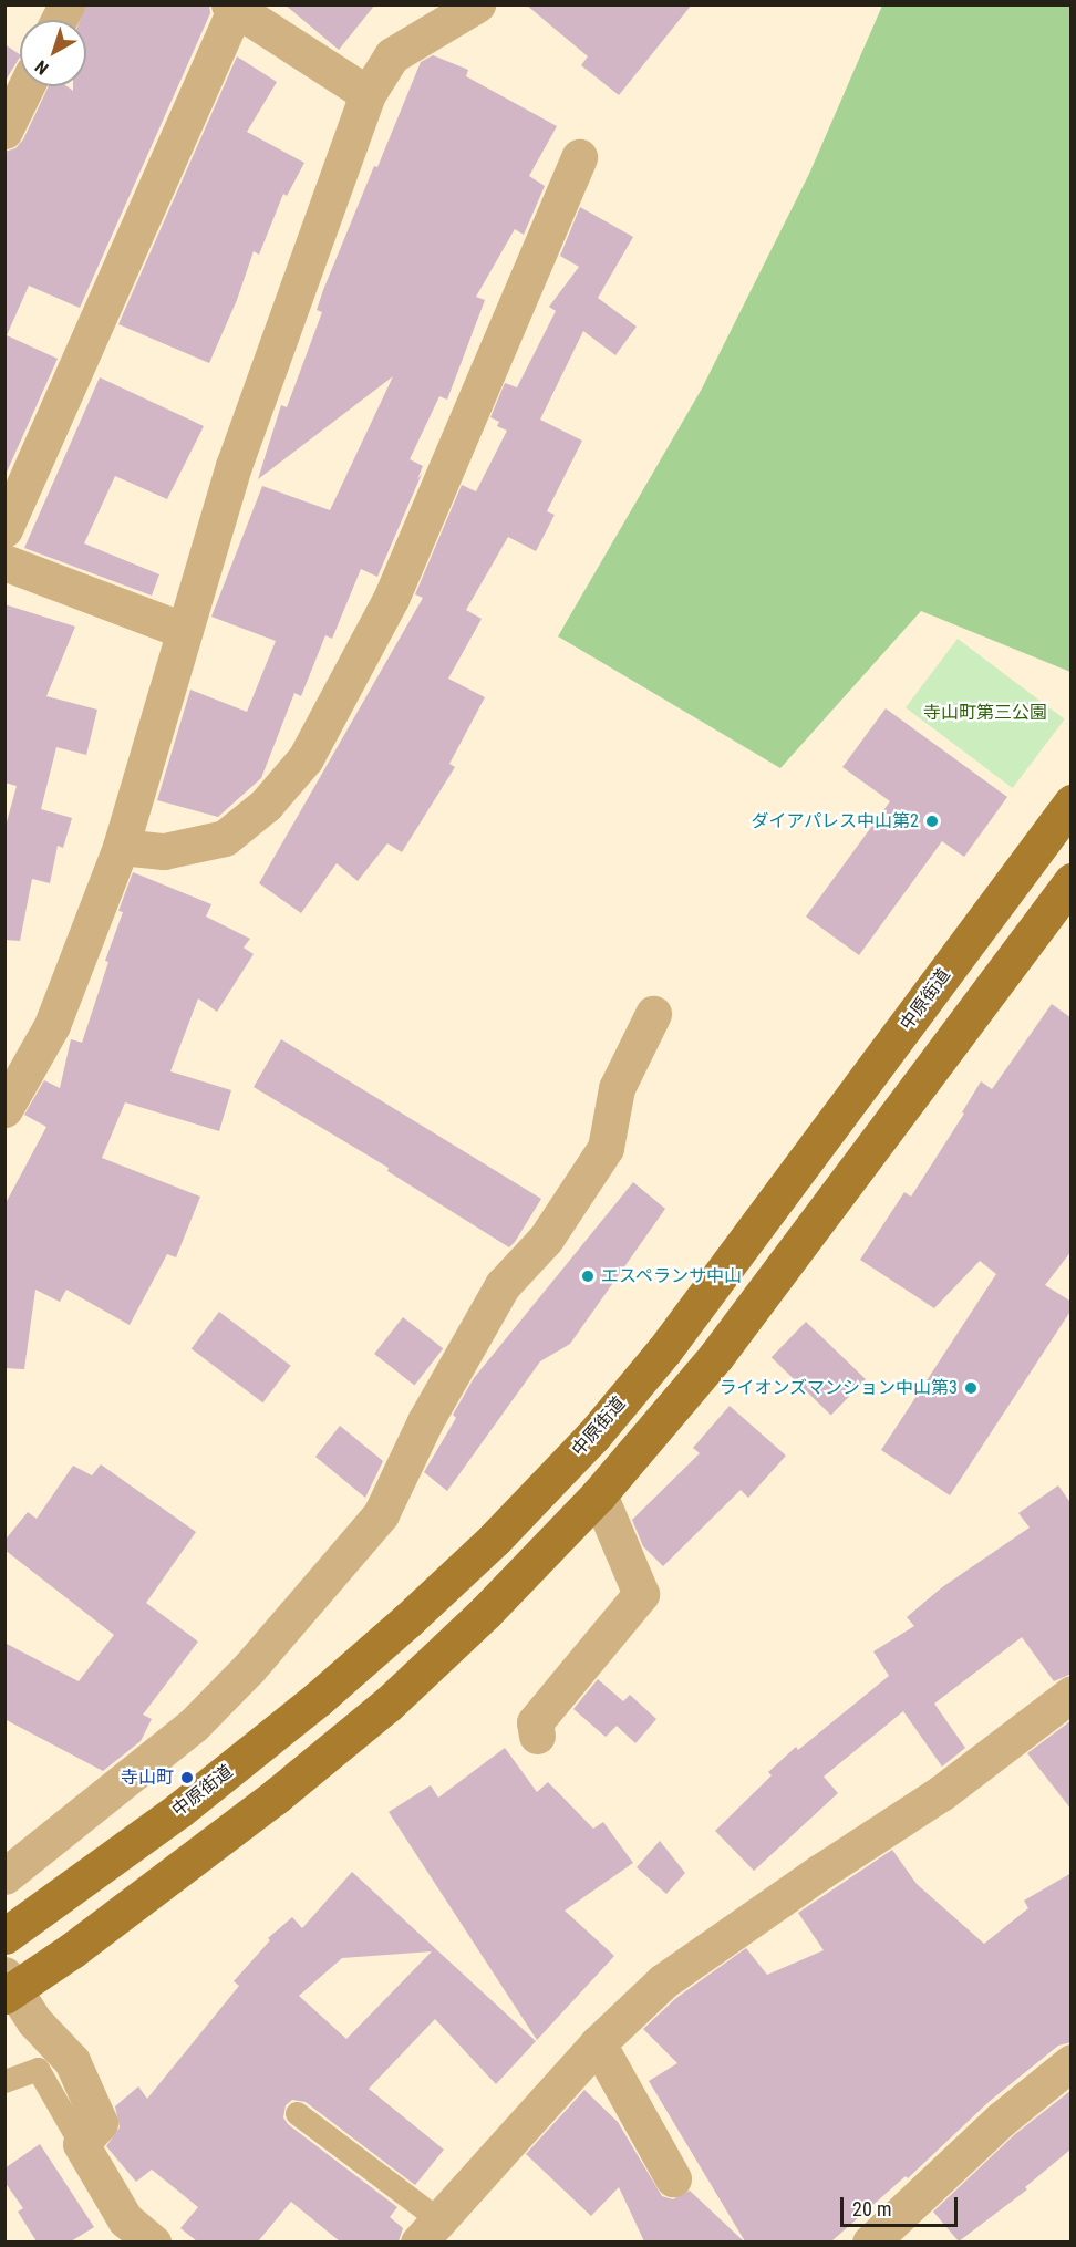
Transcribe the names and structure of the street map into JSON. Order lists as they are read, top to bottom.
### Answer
{
  "streets": {
    "main road": ["中原街道"]
  },
  "parks": ["寺山町第三公園"],
  "places": [
    "ダイアパレス中山第2",
    "エスペランサ中山",
    "ライオンズマンション中山第3",
    "寺山町"
  ],
  "scale_bar": "20 m",
  "north": "bottom left"
}
